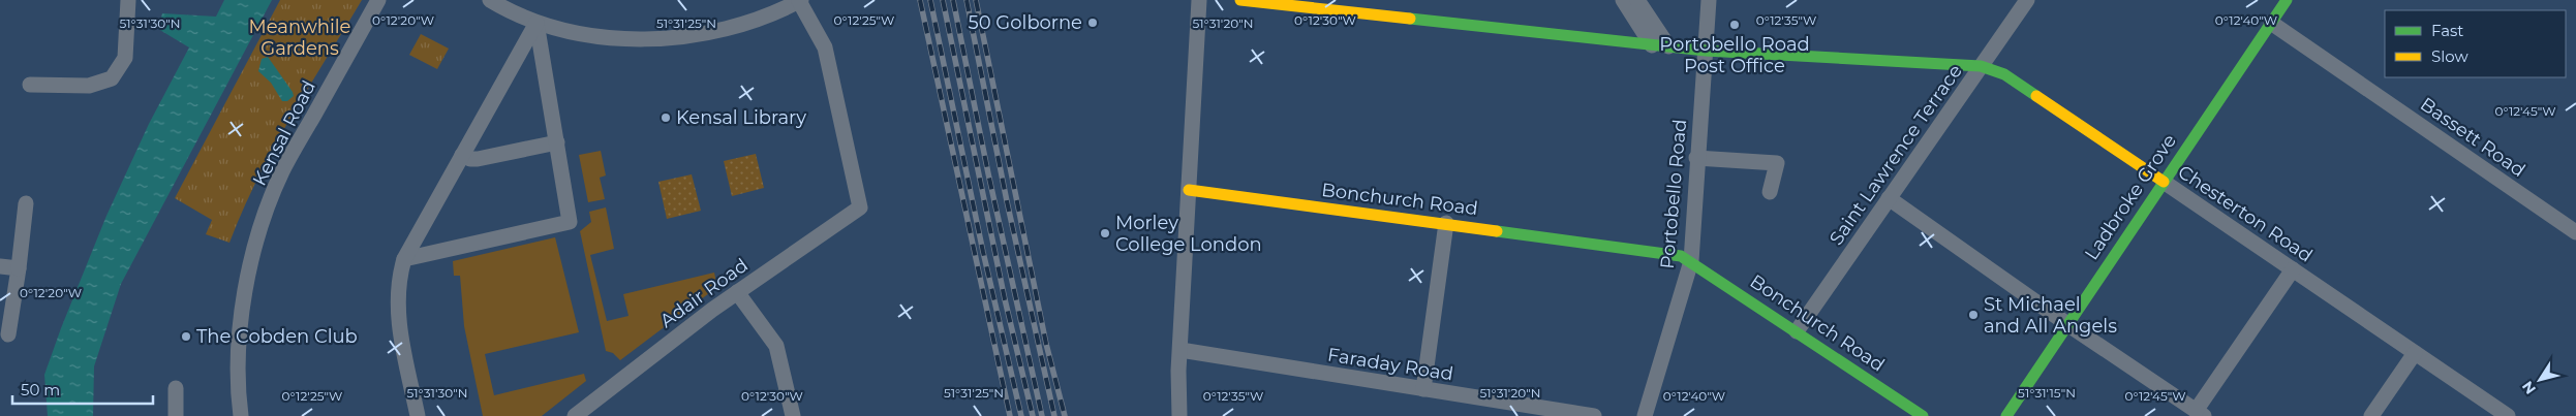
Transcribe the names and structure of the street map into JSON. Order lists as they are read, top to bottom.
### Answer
{
  "streets": {
    "street": [
      "Kensal Road",
      "Bassett Road",
      "Saint Lawrence Terrace",
      "Portobello Road",
      "Ladbroke Grove",
      "Bonchurch Road",
      "Chesterton Road",
      "Adair Road",
      "Faraday Road"
    ]
  },
  "crossings": [
    ["Bassett Road", "Ladbroke Grove"],
    ["Saint Lawrence Terrace", "Bonchurch Road"],
    ["Saint Lawrence Terrace", "Chesterton Road"],
    ["Portobello Road", "Bonchurch Road"],
    ["Portobello Road", "Chesterton Road"],
    ["Ladbroke Grove", "Chesterton Road"]
  ],
  "parks": ["Meanwhile Gardens"],
  "places": [
    "50 Golborne",
    "Portobello Road Post Office",
    "Kensal Library",
    "Morley College London",
    "St Michael and All Angels",
    "The Cobden Club"
  ],
  "legend": ["Fast", "Slow"],
  "scale_bar": "50 m",
  "north": "bottom left",
  "coordinates": [
    "0°12'30\"W",
    "0°12'40\"W",
    "0°12'20\"W",
    "0°12'25\"W",
    "0°12'35\"W",
    "51°31'30\"N",
    "51°31'25\"N",
    "51°31'20\"N",
    "0°12'45\"W",
    "51°31'15\"N"
  ]
}
